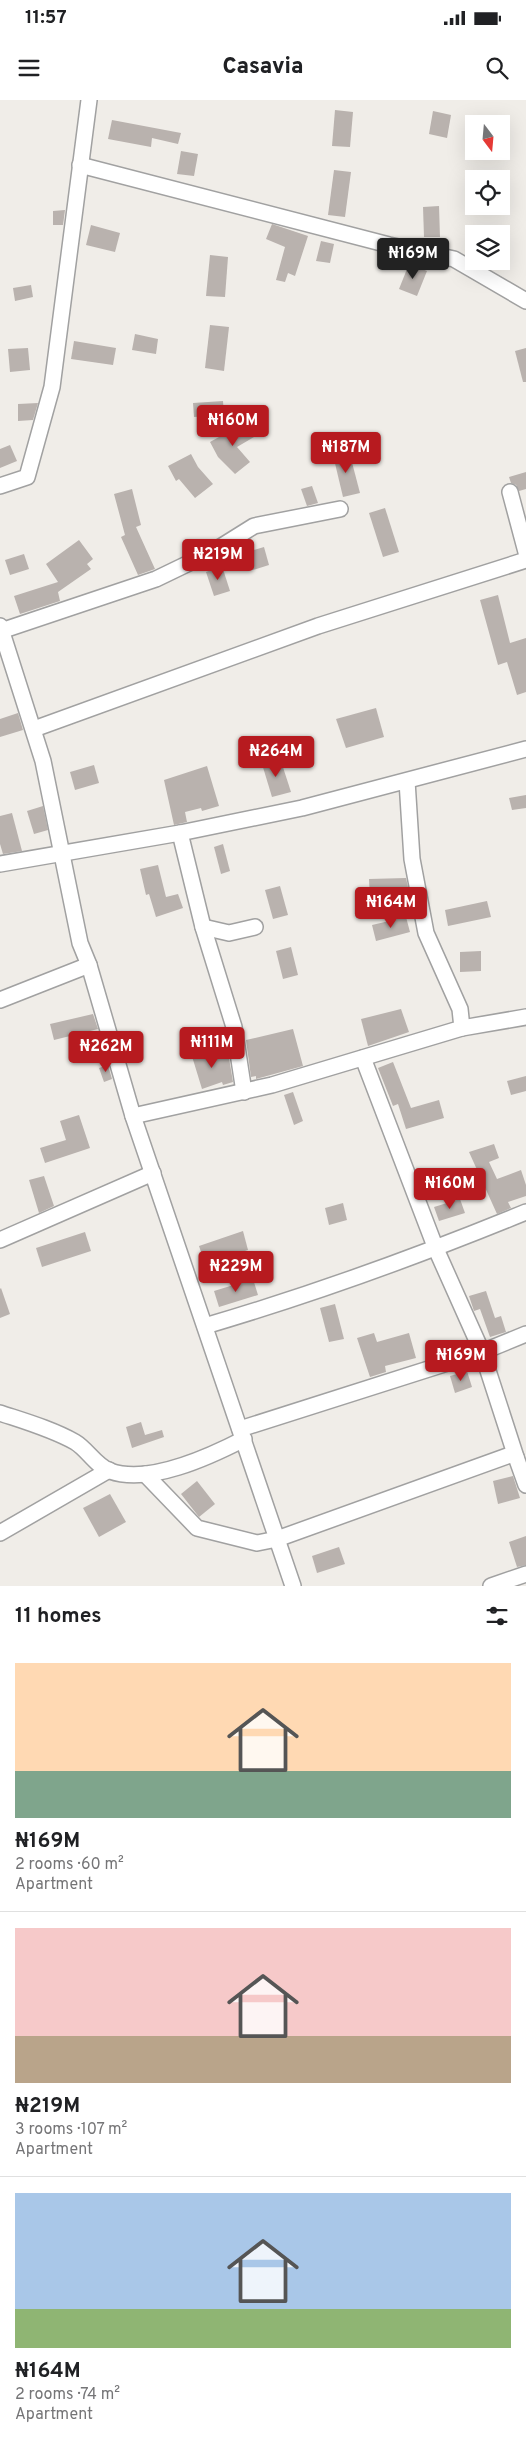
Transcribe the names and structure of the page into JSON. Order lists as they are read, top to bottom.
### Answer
{
  "north": "bottom",
  "page": {
    "status": "11:57",
    "header": "Casavia",
    "price": [
      "₦169M",
      "₦160M",
      "₦187M",
      "₦219M",
      "₦264M",
      "₦164M",
      "₦111M",
      "₦262M",
      "₦160M",
      "₦229M",
      "₦169M"
    ],
    "heading": "11 homes",
    "list": [
      {
        "name": "₦169M",
        "note": "2 rooms · 60 m² · Apartment"
      },
      {
        "name": "₦219M",
        "note": "3 rooms · 107 m² · Apartment"
      },
      {
        "name": "₦164M",
        "note": "2 rooms · 74 m² · Apartment"
      }
    ]
  }
}
